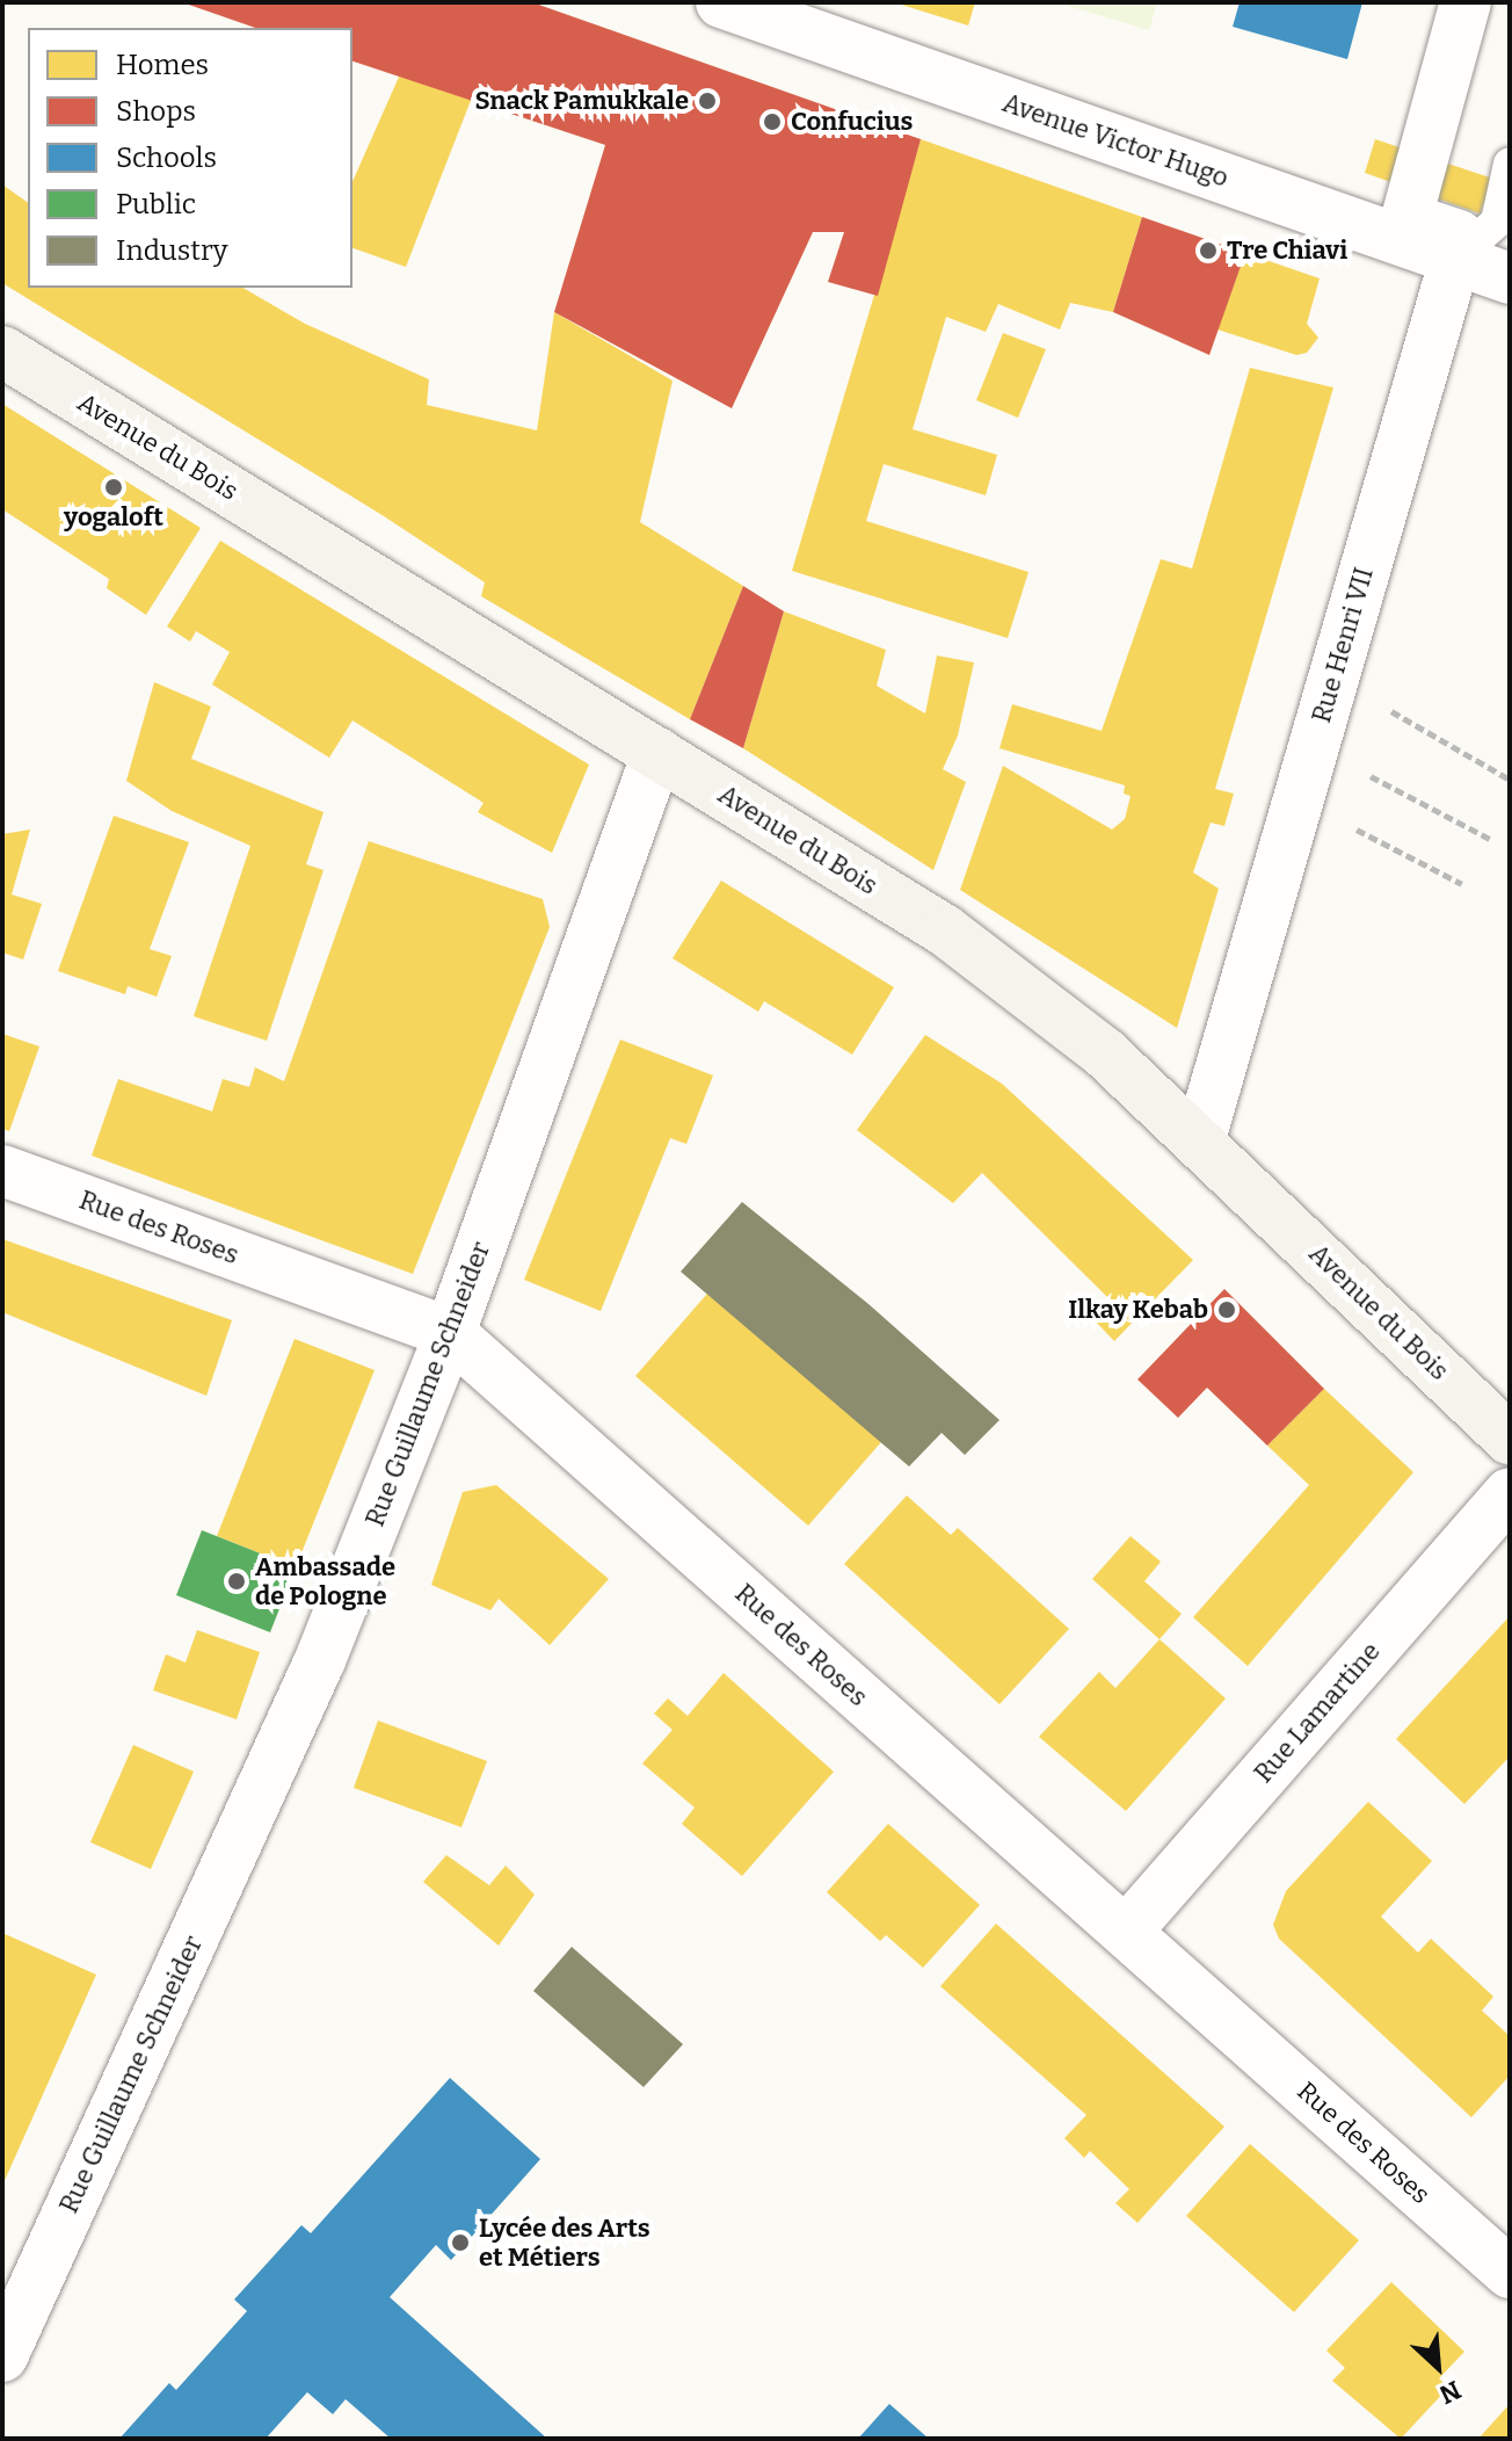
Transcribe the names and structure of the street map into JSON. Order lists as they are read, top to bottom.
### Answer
{
  "streets": {
    "main road": ["Avenue du Bois"],
    "street": [
      "Avenue Victor Hugo",
      "Rue Henri VII",
      "Rue des Roses",
      "Rue Guillaume Schneider",
      "Rue Lamartine"
    ]
  },
  "crossings": [
    ["Avenue Victor Hugo", "Rue Henri VII"],
    ["Avenue du Bois", "Rue Henri VII"],
    ["Avenue du Bois", "Rue Guillaume Schneider"],
    ["Rue des Roses", "Rue Guillaume Schneider"],
    ["Rue des Roses", "Rue Lamartine"]
  ],
  "places": [
    "Snack Pamukkale",
    "Confucius",
    "Tre Chiavi",
    "yogaloft",
    "Ilkay Kebab",
    "Ambassade de Pologne",
    "Lycée des Arts et Métiers"
  ],
  "legend": [
    "Homes",
    "Shops",
    "Schools",
    "Public",
    "Industry"
  ],
  "north": "bottom right"
}
